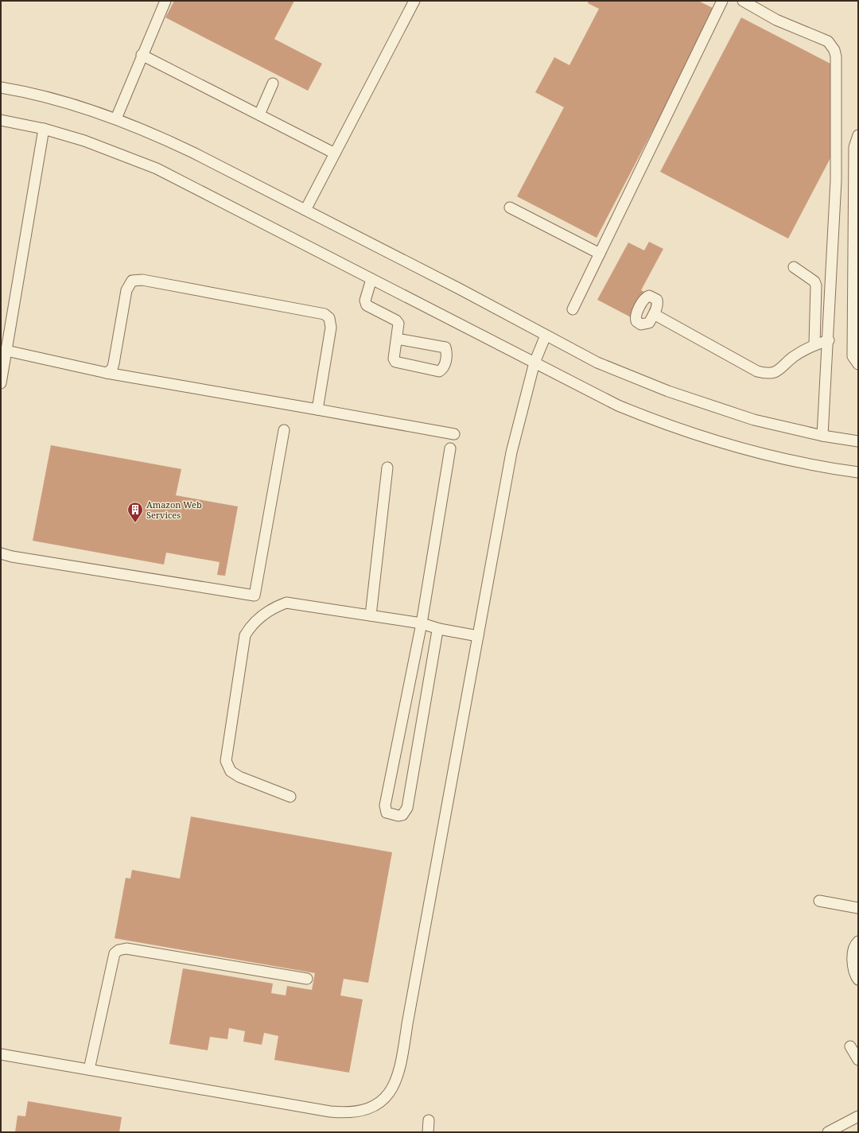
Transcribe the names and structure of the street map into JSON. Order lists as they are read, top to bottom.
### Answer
{
  "places": {
    "building": ["Amazon Web Services"]
  }
}
